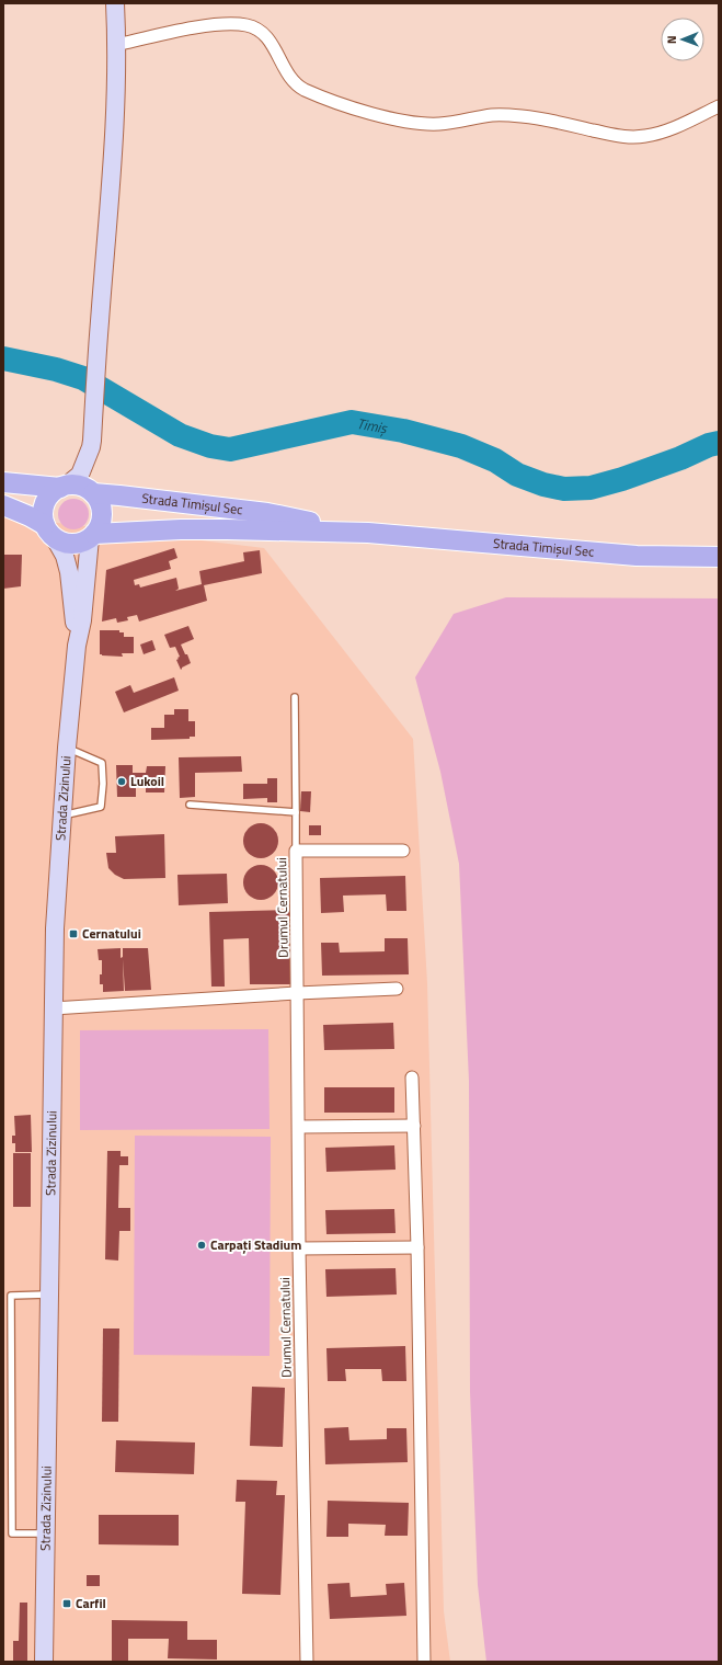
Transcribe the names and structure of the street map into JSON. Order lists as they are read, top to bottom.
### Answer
{
  "streets": {
    "main road": ["Strada Timișul Sec", "Strada Zizinului"],
    "street": ["Drumul Cernatului"]
  },
  "crossings": [
    ["Strada Timișul Sec", "Strada Zizinului"]
  ],
  "water": ["Timiș"],
  "places": {
    "other": ["Lukoil", "Carpați Stadium"],
    "transit": ["Cernatului", "Carfil"]
  },
  "north": "left"
}
